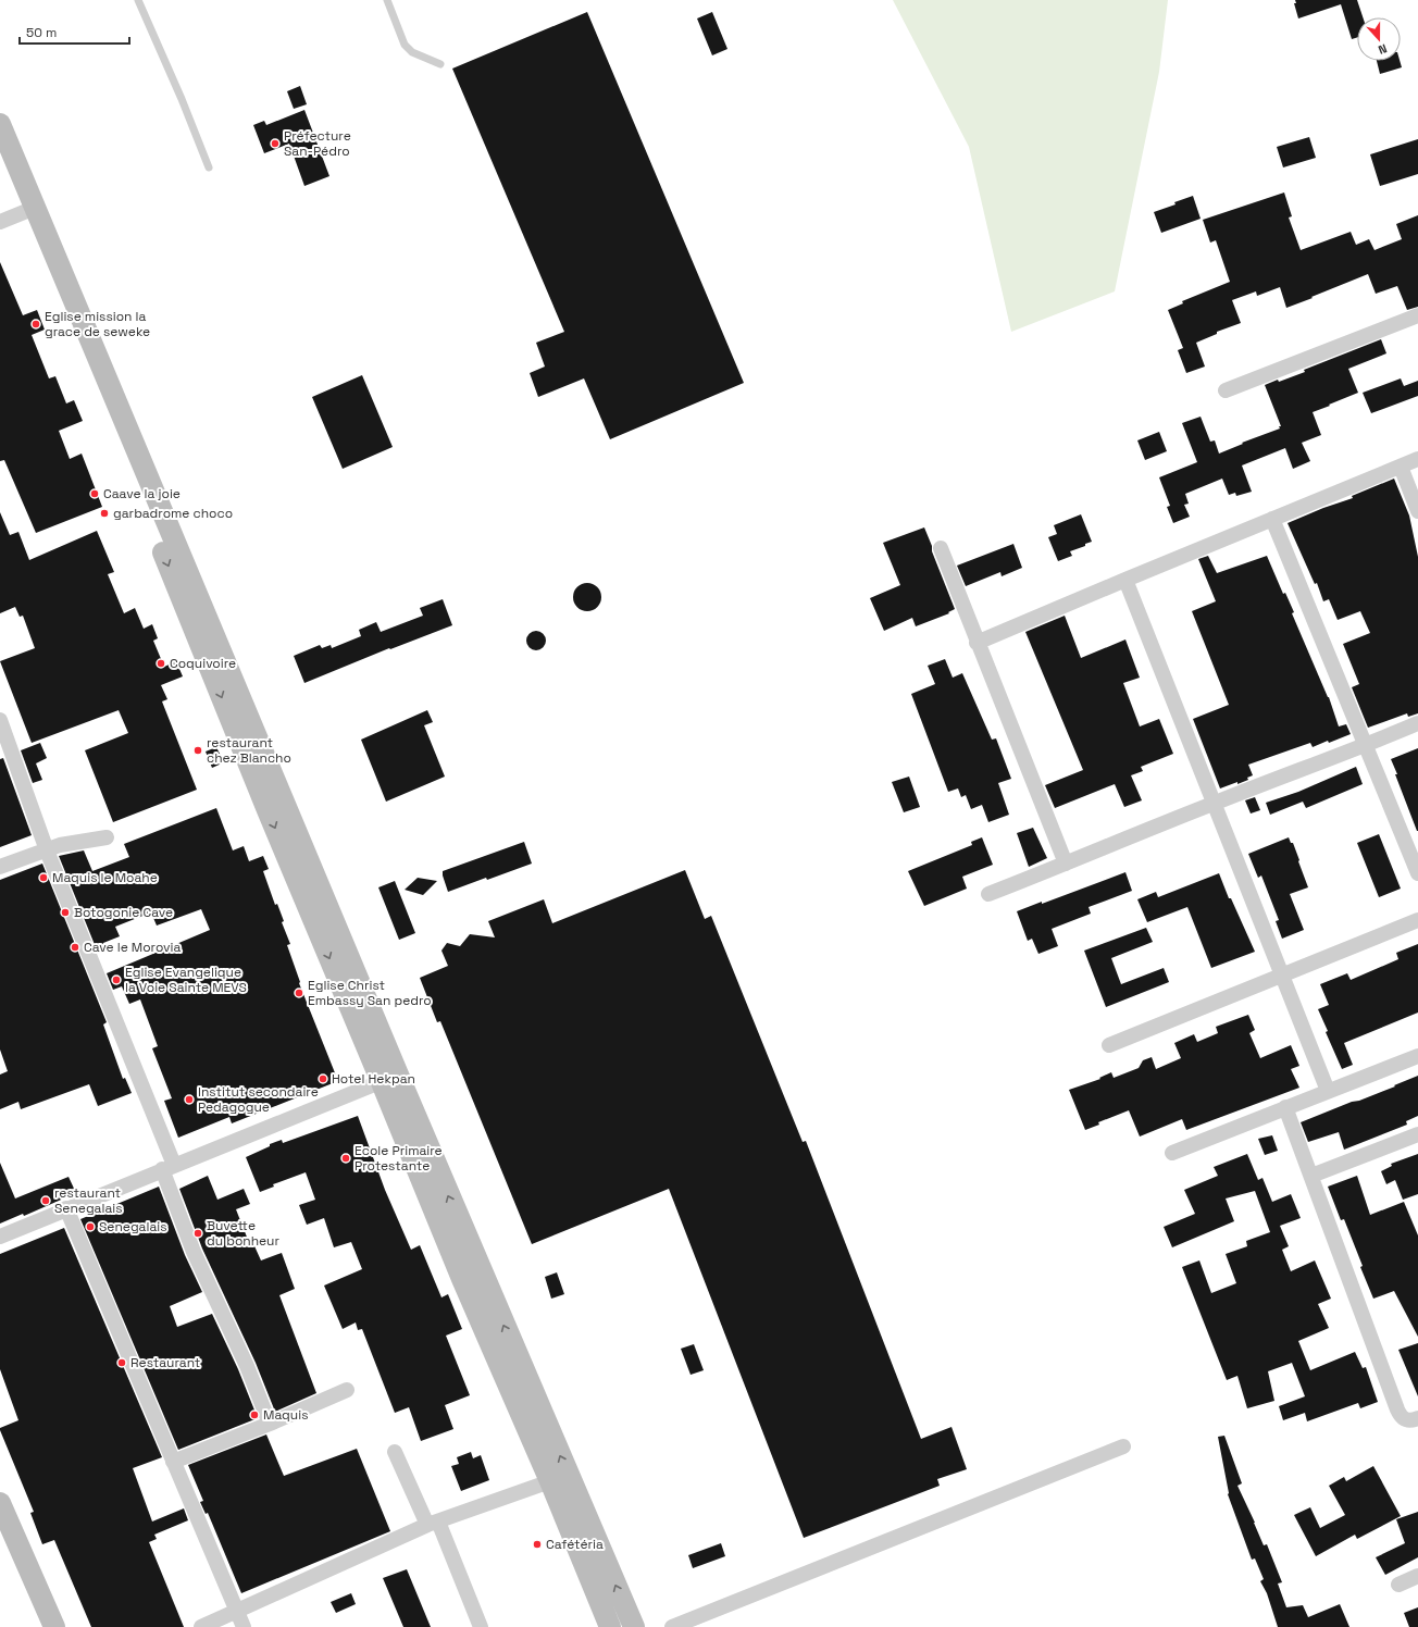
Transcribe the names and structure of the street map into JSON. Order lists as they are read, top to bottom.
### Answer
{
  "places": [
    "Préfecture San-Pédro",
    "Eglise mission la grace de seweke",
    "Caave la joie",
    "garbadrome choco",
    "Coquivoire",
    "restaurant chez Blancho",
    "Maquis le Moahe",
    "Botogonie Cave",
    "Cave le Morovia",
    "Eglise Evangelique la Voie Sainte MEVS",
    "Eglise Christ Embassy San pedro",
    "Hotel Hekpan",
    "Institut secondaire Pedagogue",
    "Ecole Primaire Protestante",
    "restaurant Senegalais",
    "Senegalais",
    "Buvette du bonheur",
    "Restaurant",
    "Maquis",
    "Cafétéria"
  ],
  "scale_bar": "50 m",
  "north": "bottom"
}
